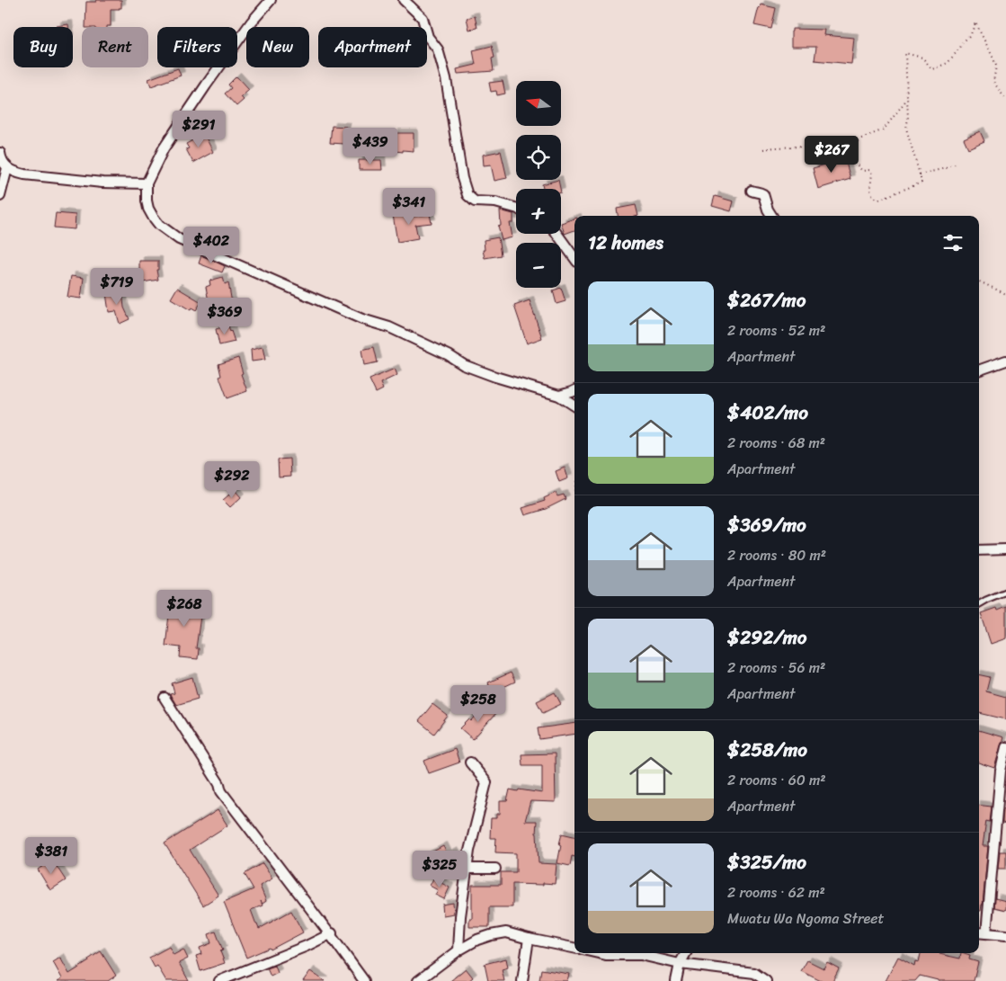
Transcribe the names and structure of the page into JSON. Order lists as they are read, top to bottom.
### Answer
{
  "north": "left",
  "page": {
    "chip": [
      "Buy",
      "Rent",
      "Filters",
      "New",
      "Apartment"
    ],
    "map_buttons": ["+", "−"],
    "price": [
      "$291",
      "$439",
      "$267",
      "$341",
      "$402",
      "$719",
      "$369",
      "$292",
      "$268",
      "$258",
      "$381",
      "$325"
    ],
    "heading": "12 homes",
    "list": [
      {
        "name": "$267/mo",
        "note": "2 rooms · 52 m² · Apartment"
      },
      {
        "name": "$402/mo",
        "note": "2 rooms · 68 m² · Apartment"
      },
      {
        "name": "$369/mo",
        "note": "2 rooms · 80 m² · Apartment"
      },
      {
        "name": "$292/mo",
        "note": "2 rooms · 56 m² · Apartment"
      },
      {
        "name": "$258/mo",
        "note": "2 rooms · 60 m² · Apartment"
      },
      {
        "name": "$325/mo",
        "note": "2 rooms · 62 m² · Mwatu Wa Ngoma Street"
      }
    ]
  }
}
